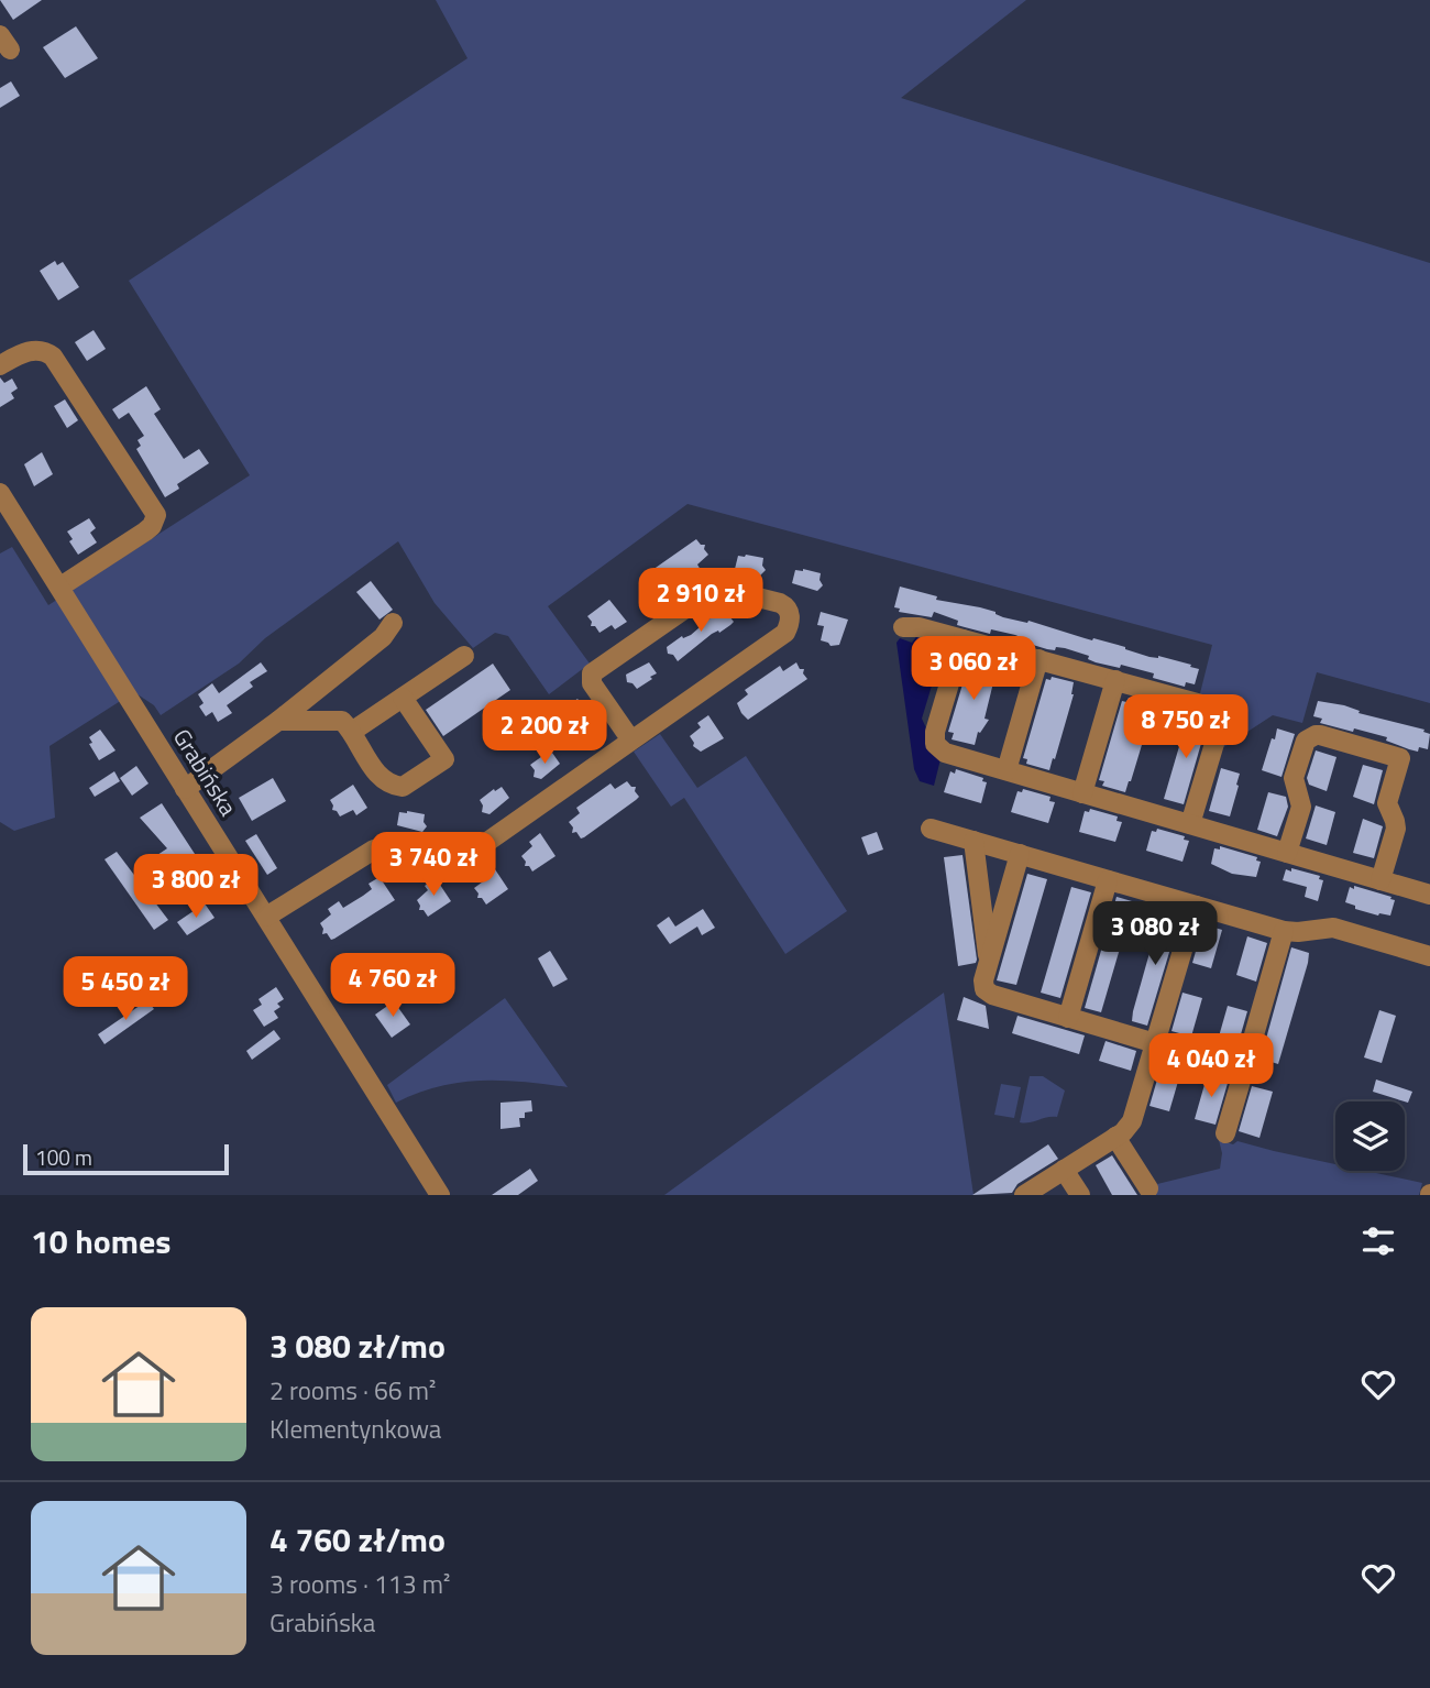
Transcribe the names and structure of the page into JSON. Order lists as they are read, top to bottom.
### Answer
{
  "streets": {
    "street": ["Grabińska"]
  },
  "scale_bar": "100 m",
  "page": {
    "price": [
      "2 910 zł",
      "3 060 zł",
      "8 750 zł",
      "2 200 zł",
      "3 740 zł",
      "3 800 zł",
      "3 080 zł",
      "4 760 zł",
      "5 450 zł",
      "4 040 zł"
    ],
    "scale": "100 m",
    "heading": "10 homes",
    "list": [
      {
        "name": "3 080 zł/mo",
        "note": "2 rooms · 66 m² · Klementynkowa"
      },
      {
        "name": "4 760 zł/mo",
        "note": "3 rooms · 113 m² · Grabińska"
      }
    ]
  }
}
